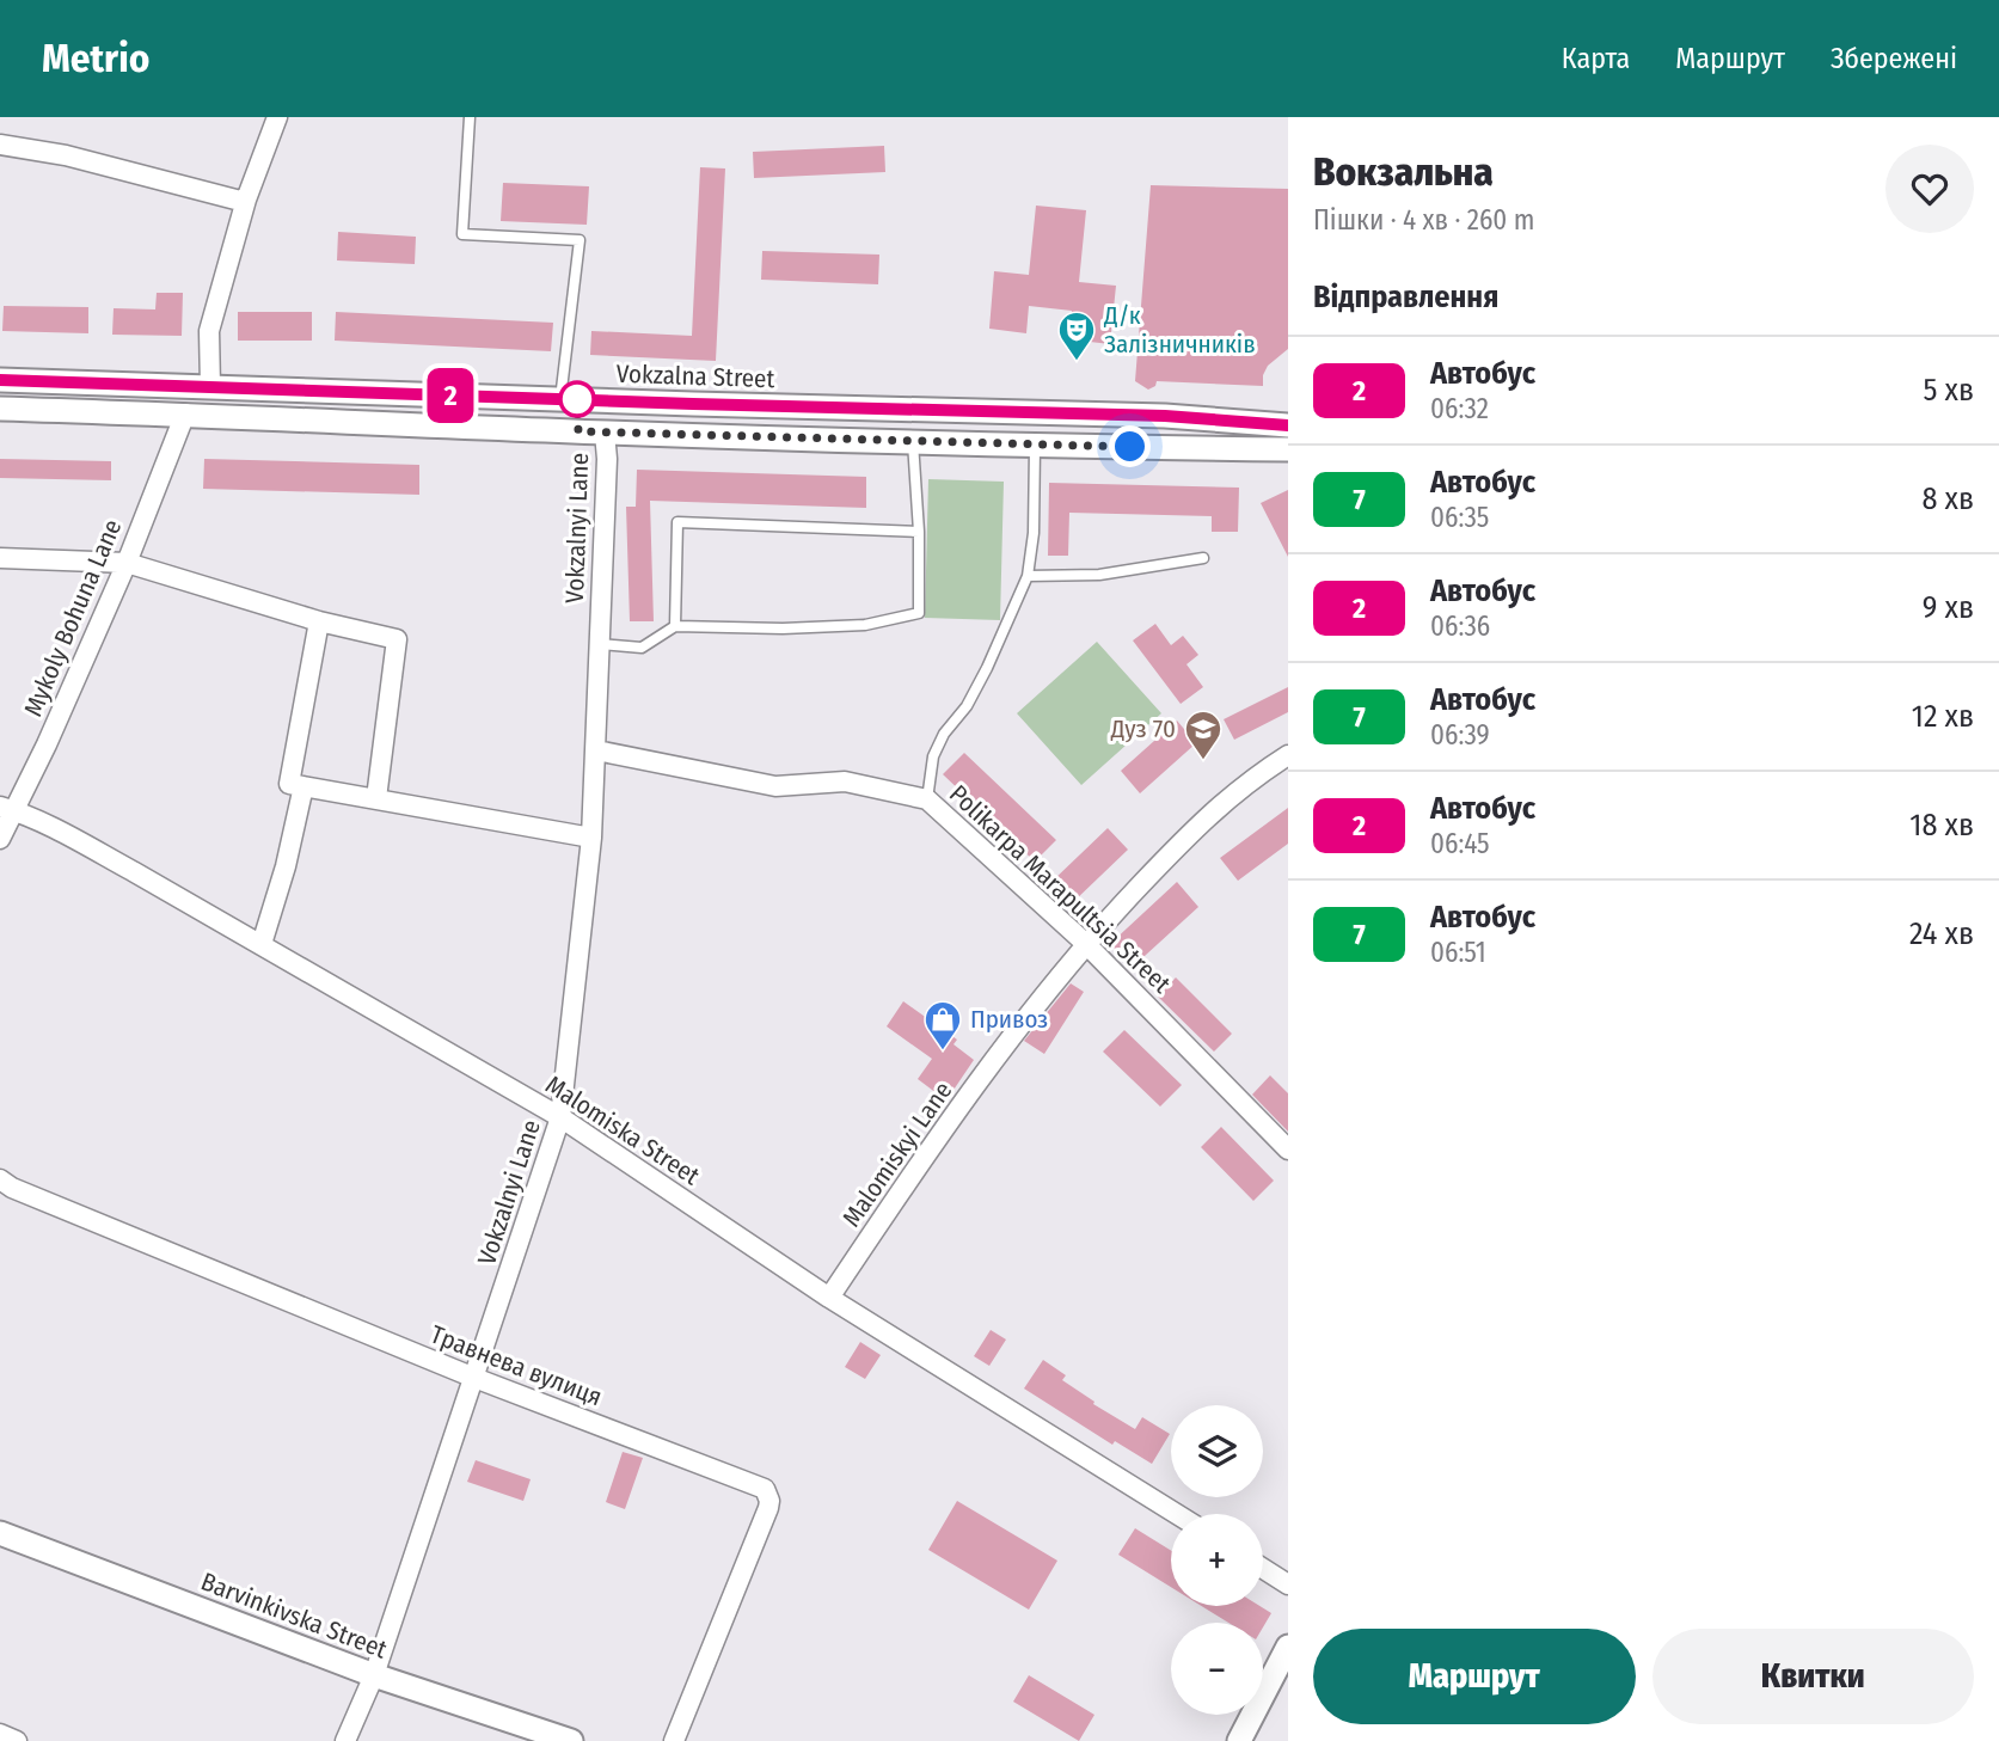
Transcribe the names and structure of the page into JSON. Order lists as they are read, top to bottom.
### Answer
{
  "streets": {
    "street": [
      "Vokzalna Street",
      "Vokzalnyi Lane",
      "Mykoly Bohuna Lane",
      "Polikarpa Marapultsia Street",
      "Malomiska Street",
      "Malomiskyi Lane",
      "Травнева вулиця",
      "Barvinkivska Street"
    ]
  },
  "crossings": [
    ["Vokzalnyi Lane", "Polikarpa Marapultsia Street"],
    ["Vokzalnyi Lane", "Malomiska Street"],
    ["Vokzalnyi Lane", "Травнева вулиця"],
    ["Vokzalnyi Lane", "Barvinkivska Street"],
    ["Mykoly Bohuna Lane", "Malomiska Street"],
    ["Polikarpa Marapultsia Street", "Malomiskyi Lane"],
    ["Malomiska Street", "Malomiskyi Lane"]
  ],
  "places": {
    "theatre": ["Д/к Залізничників"],
    "school or university": ["Дуз 70"],
    "shop": ["Привоз"]
  },
  "lines": ["bus line 2"],
  "page": {
    "header": "Metrio",
    "nav": ["Карта", "Маршрут", "Збережені"],
    "on_map": "2",
    "heading": [
      ["Вокзальна", "Пішки · 4 хв · 260 m"],
      "Відправлення"
    ],
    "list": [
      {
        "mark": "2",
        "name": "Автобус",
        "note": "06:32",
        "value": "5 хв"
      },
      {
        "mark": "7",
        "name": "Автобус",
        "note": "06:35",
        "value": "8 хв"
      },
      {
        "mark": "2",
        "name": "Автобус",
        "note": "06:36",
        "value": "9 хв"
      },
      {
        "mark": "7",
        "name": "Автобус",
        "note": "06:39",
        "value": "12 хв"
      },
      {
        "mark": "2",
        "name": "Автобус",
        "note": "06:45",
        "value": "18 хв"
      },
      {
        "mark": "7",
        "name": "Автобус",
        "note": "06:51",
        "value": "24 хв"
      }
    ],
    "map_buttons": ["+", "−"],
    "buttons": ["Маршрут", "Квитки"]
  }
}
